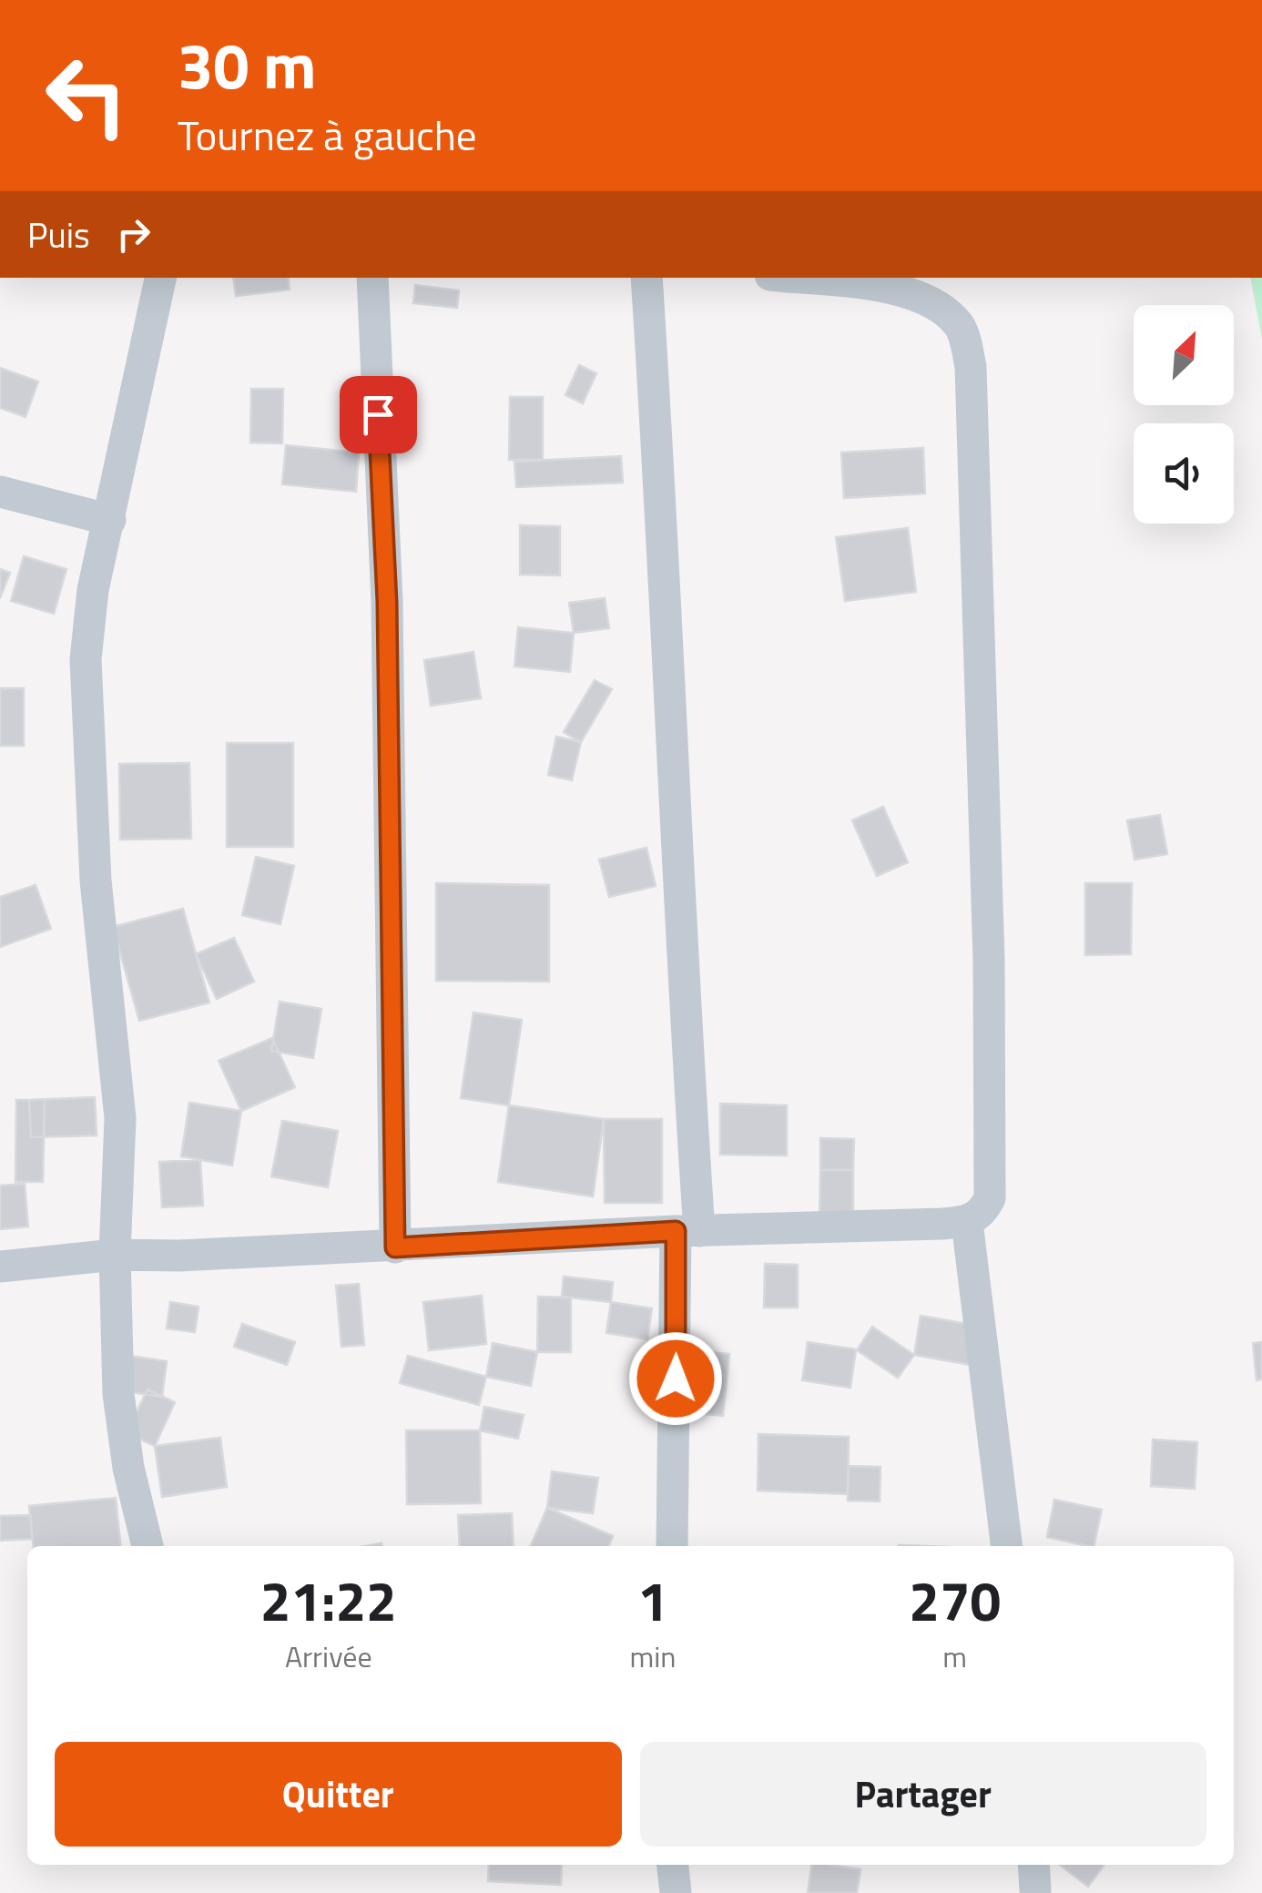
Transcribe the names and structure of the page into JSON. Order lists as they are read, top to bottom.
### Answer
{
  "north": "top right",
  "page": {
    "turn": ["30 m", "Tournez à gauche"],
    "then": "Puis",
    "eta": [
      "21:22",
      "Arrivée",
      "1",
      "min",
      "270",
      "m"
    ],
    "buttons": ["Quitter", "Partager"]
  }
}
